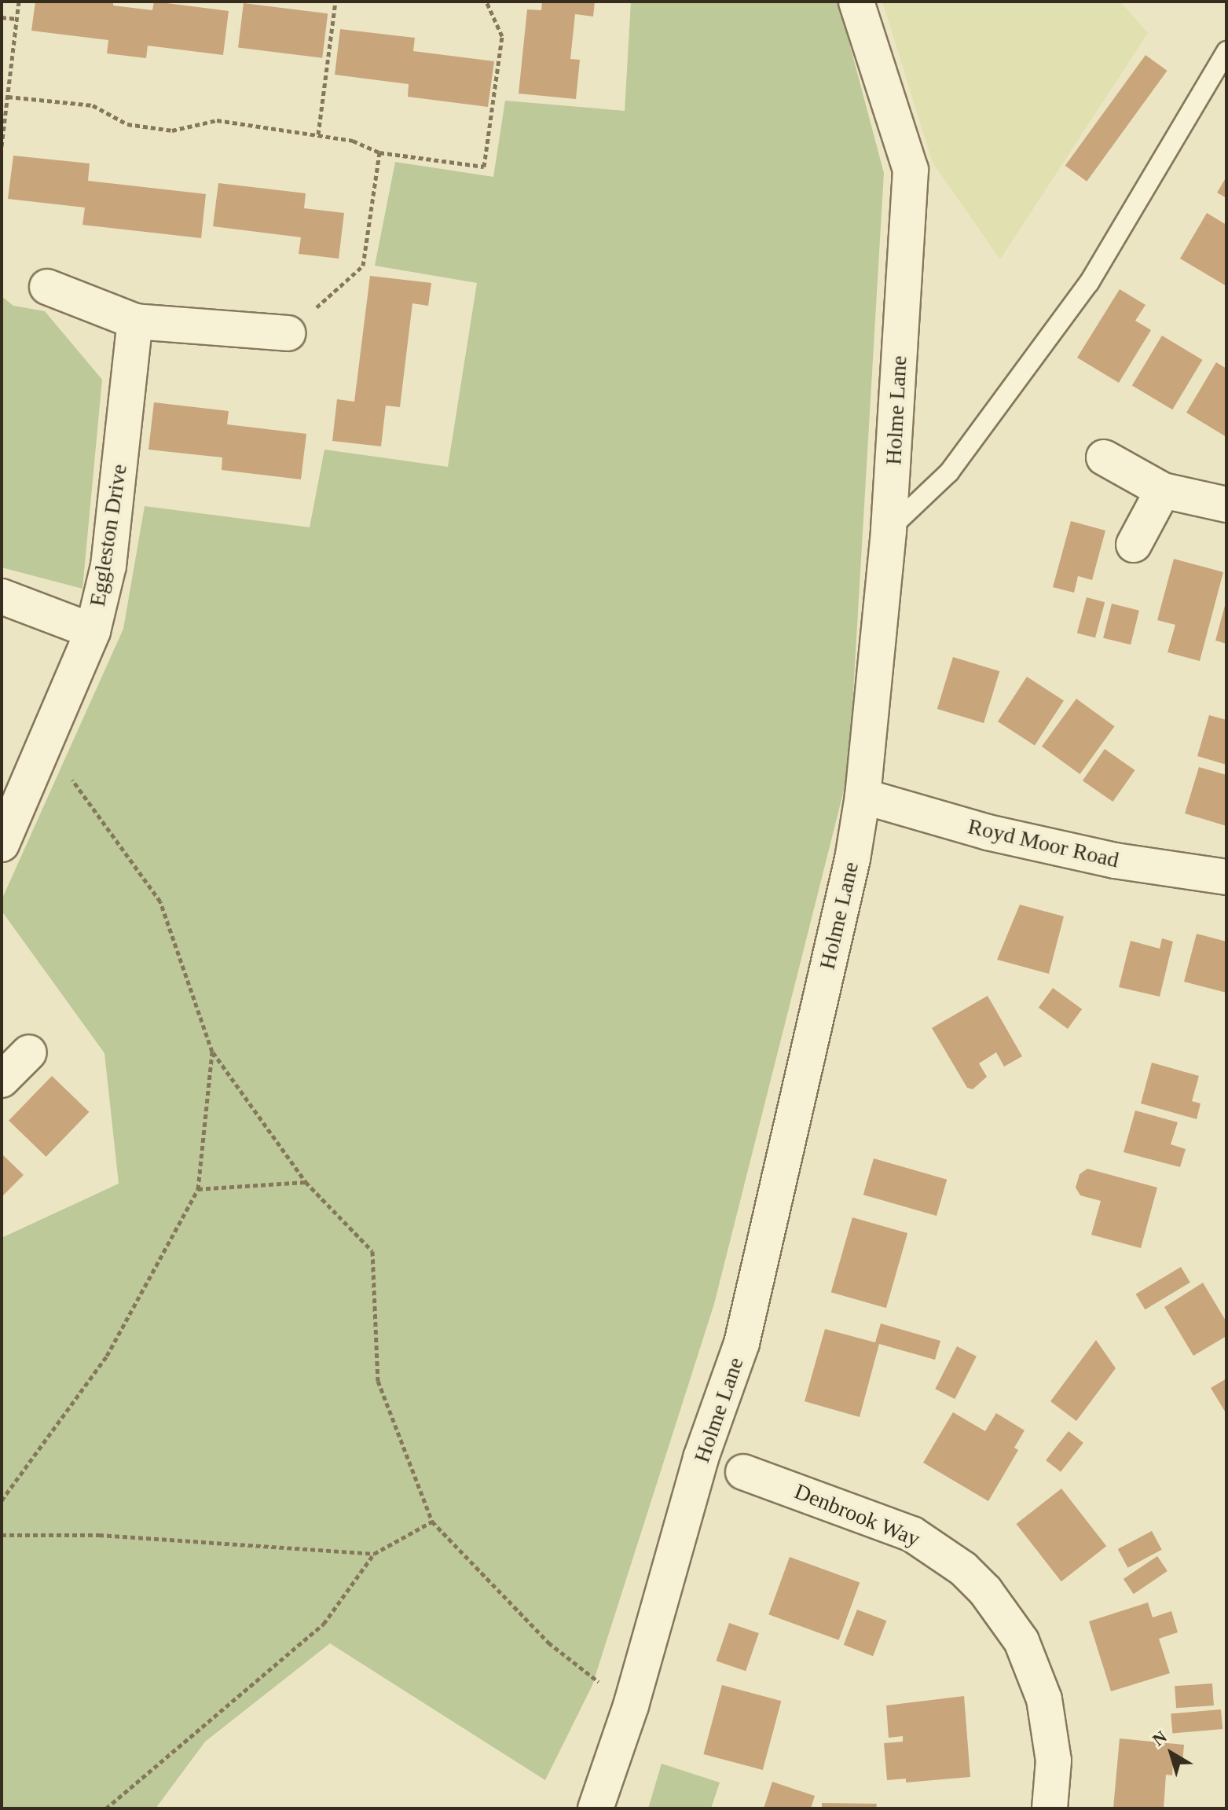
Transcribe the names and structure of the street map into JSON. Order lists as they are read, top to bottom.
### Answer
{
  "streets": {
    "street": [
      "Holme Lane",
      "Eggleston Drive",
      "Royd Moor Road",
      "Denbrook Way"
    ]
  },
  "crossings": [
    ["Holme Lane", "Royd Moor Road"]
  ],
  "north": "top left"
}
